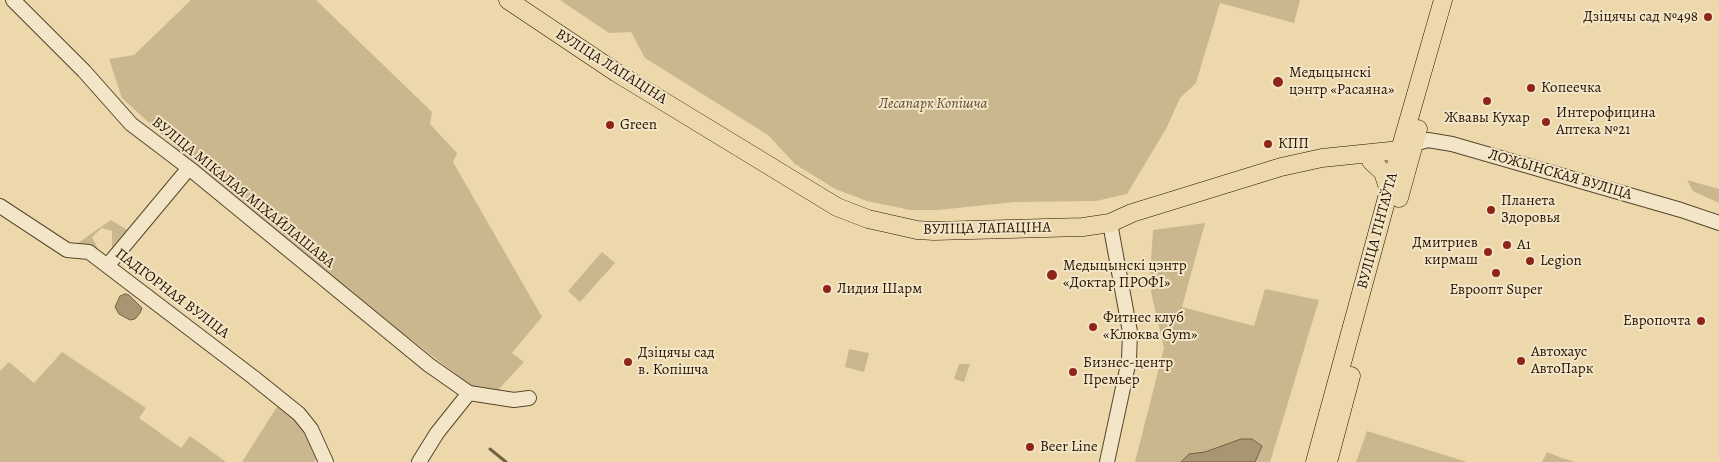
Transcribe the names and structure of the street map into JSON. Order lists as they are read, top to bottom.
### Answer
{
  "streets": {
    "main road": ["ВУЛІЦА ЛАПАЦІНА", "ВУЛІЦА ГІНТАЎТА"],
    "street": ["ЛОЖЫНСКАЯ ВУЛІЦА", "ВУЛІЦА МІКАЛАЯ МІХАЙЛАШАВА", "ПАДГОРНАЯ ВУЛІЦА"]
  },
  "crossings": [
    ["ВУЛІЦА ЛАПАЦІНА", "ЛОЖЫНСКАЯ ВУЛІЦА"],
    ["ВУЛІЦА ЛАПАЦІНА", "ВУЛІЦА ГІНТАЎТА"],
    ["ЛОЖЫНСКАЯ ВУЛІЦА", "ВУЛІЦА ГІНТАЎТА"]
  ],
  "parks": ["Лесапарк Копішча"],
  "places": [
    "Дзіцячы сад №498",
    "Медыцынскі цэнтр «Расаяна»",
    "Копеечка",
    "Жвавы Кухар",
    "Интерофицина Аптека №21",
    "Green",
    "КПП",
    "Планета Здоровья",
    "A1",
    "Дмитриев кирмаш",
    "Legion",
    "Евроопт Super",
    "Медыцынскі цэнтр «Доктар ПРОФІ»",
    "Лидия Шарм",
    "Европочта",
    "Фитнес клуб «Клюква Gym»",
    "Автохаус АвтоПарк",
    "Дзіцячы сад в. Копішча",
    "Бизнес-центр Премьер",
    "Beer Line"
  ]
}
